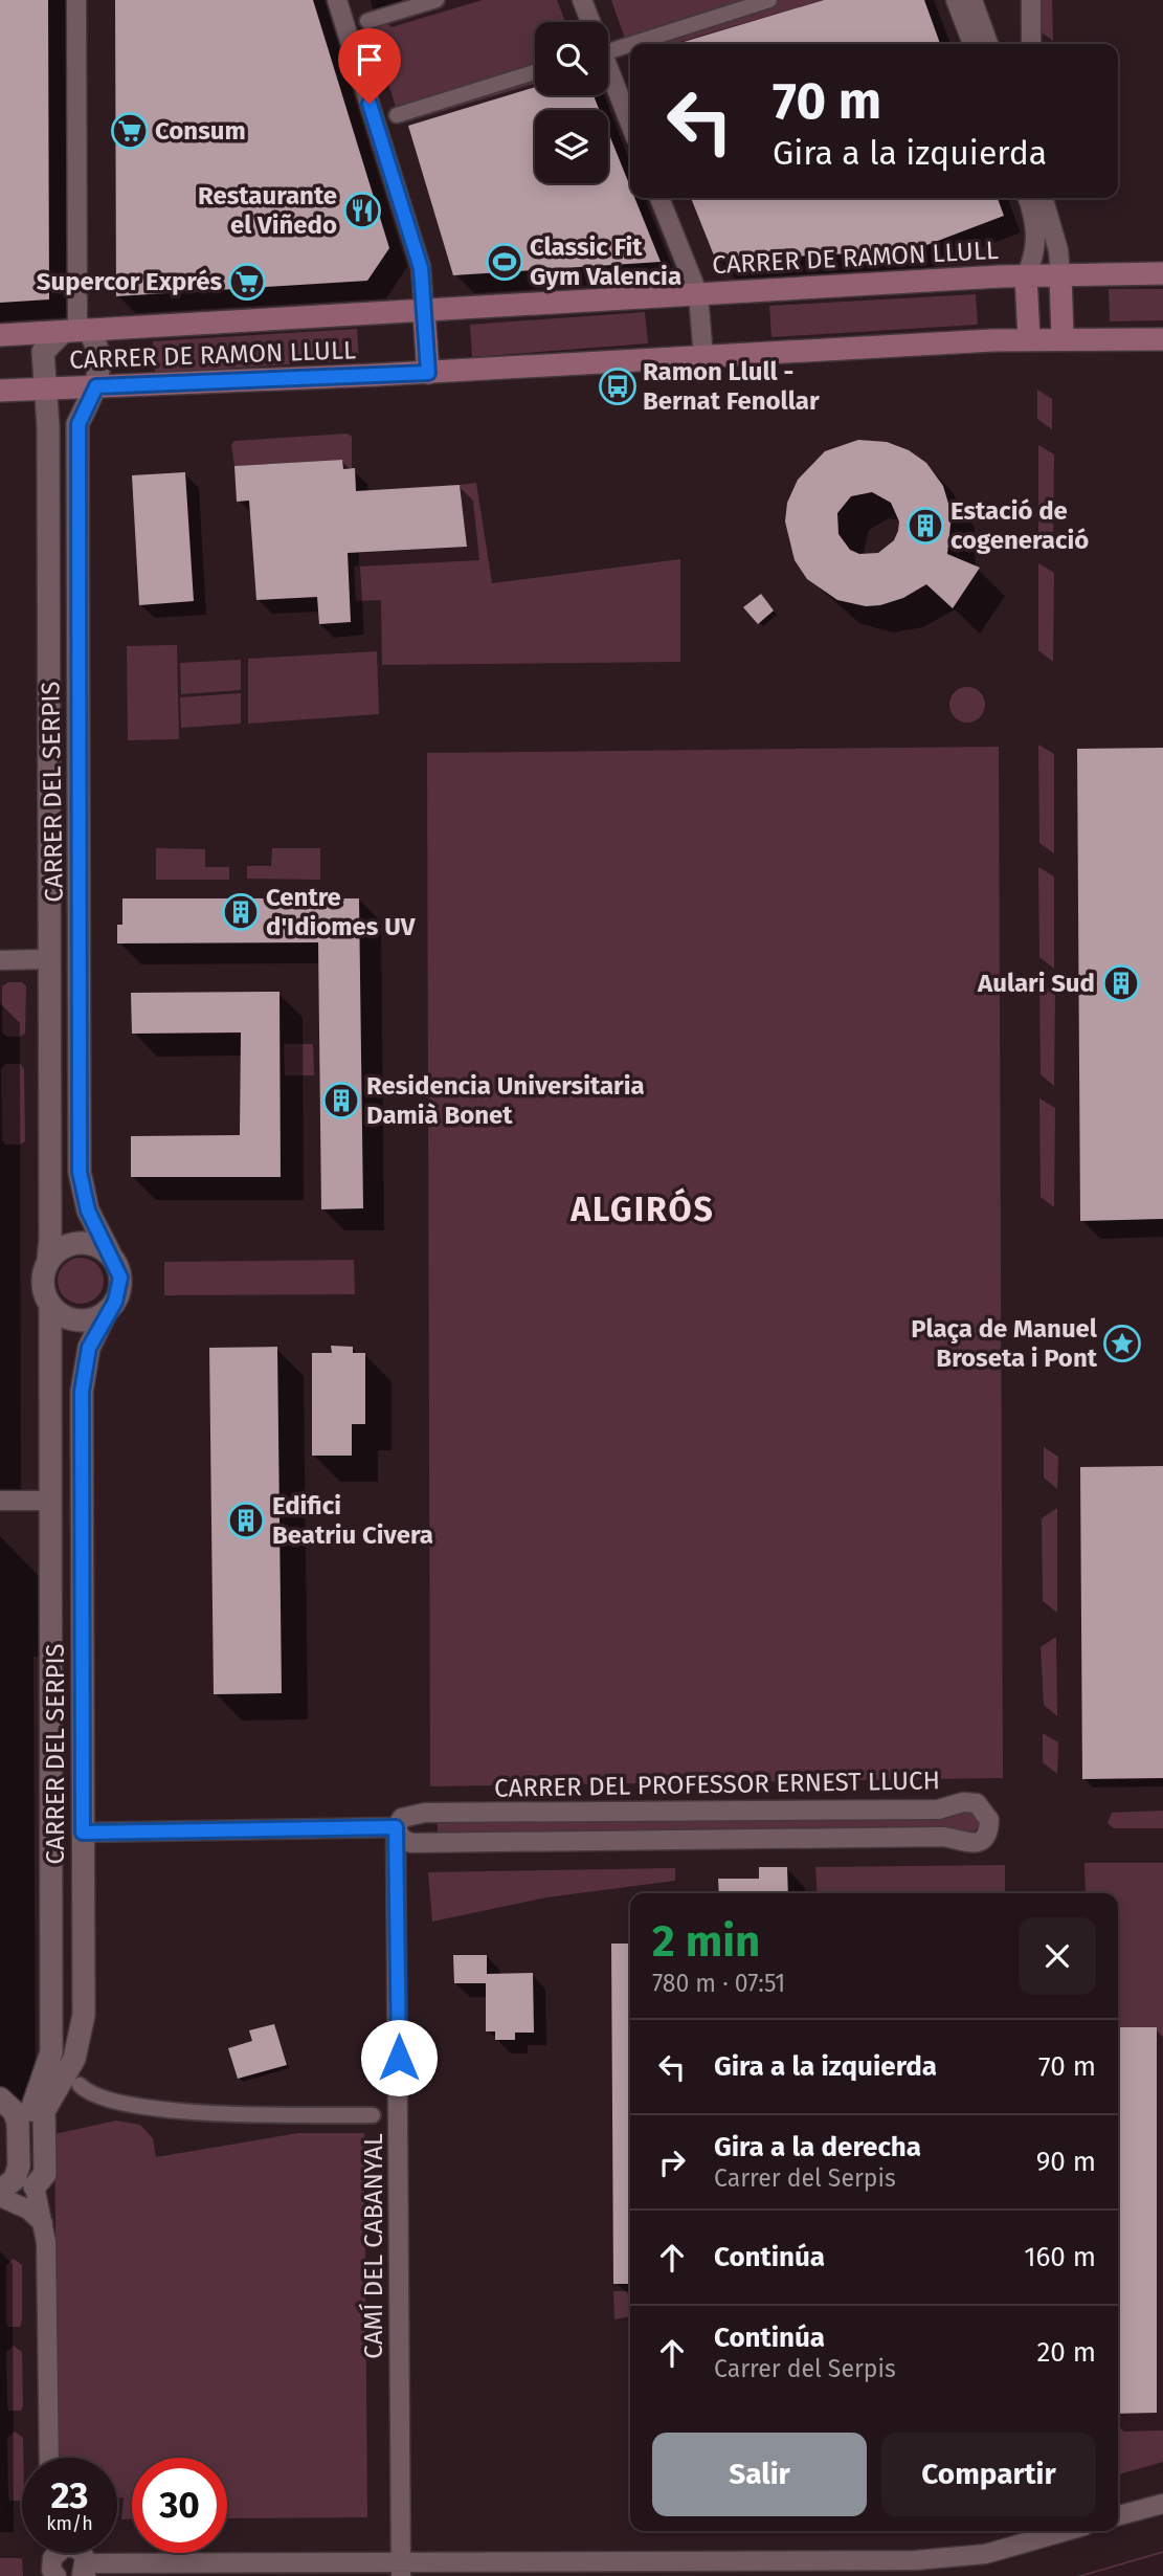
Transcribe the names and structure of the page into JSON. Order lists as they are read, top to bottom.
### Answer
{
  "streets": {
    "main road": ["CARRER DE RAMON LLULL"],
    "street": ["CARRER DEL SERPIS", "CARRER DEL PROFESSOR ERNEST LLUCH", "CAMÍ DEL CABANYAL"]
  },
  "crossings": [
    ["CARRER DE RAMON LLULL", "CARRER DEL SERPIS"],
    ["CARRER DEL SERPIS", "CARRER DEL PROFESSOR ERNEST LLUCH"],
    ["CARRER DEL PROFESSOR ERNEST LLUCH", "CAMÍ DEL CABANYAL"]
  ],
  "districts": ["ALGIRÓS"],
  "places": {
    "supermarket": ["Consum", "Supercor Exprés"],
    "restaurant": ["Restaurante el Viñedo"],
    "sports": ["Classic Fit Gym Valencia"],
    "bus stop": ["Ramon Llull - Bernat Fenollar"],
    "building": [
      "Estació de cogeneració",
      "Centre d'Idiomes UV",
      "Aulari Sud",
      "Residencia Universitaria Damià Bonet",
      "Edifici Beatriu Civera"
    ],
    "place": ["Plaça de Manuel Broseta i Pont"]
  },
  "page": {
    "turn": ["70 m", "Gira a la izquierda"],
    "heading": ["2 min", "780 m · 07:51"],
    "list": [
      {
        "name": "Gira a la izquierda",
        "value": "70 m"
      },
      {
        "name": "Gira a la derecha",
        "note": "Carrer del Serpis",
        "value": "90 m"
      },
      {
        "name": "Continúa",
        "value": "160 m"
      },
      {
        "name": "Continúa",
        "note": "Carrer del Serpis",
        "value": "20 m"
      }
    ],
    "buttons": ["Salir", "Compartir"],
    "speed": "23 km/h",
    "limit": "30"
  }
}
